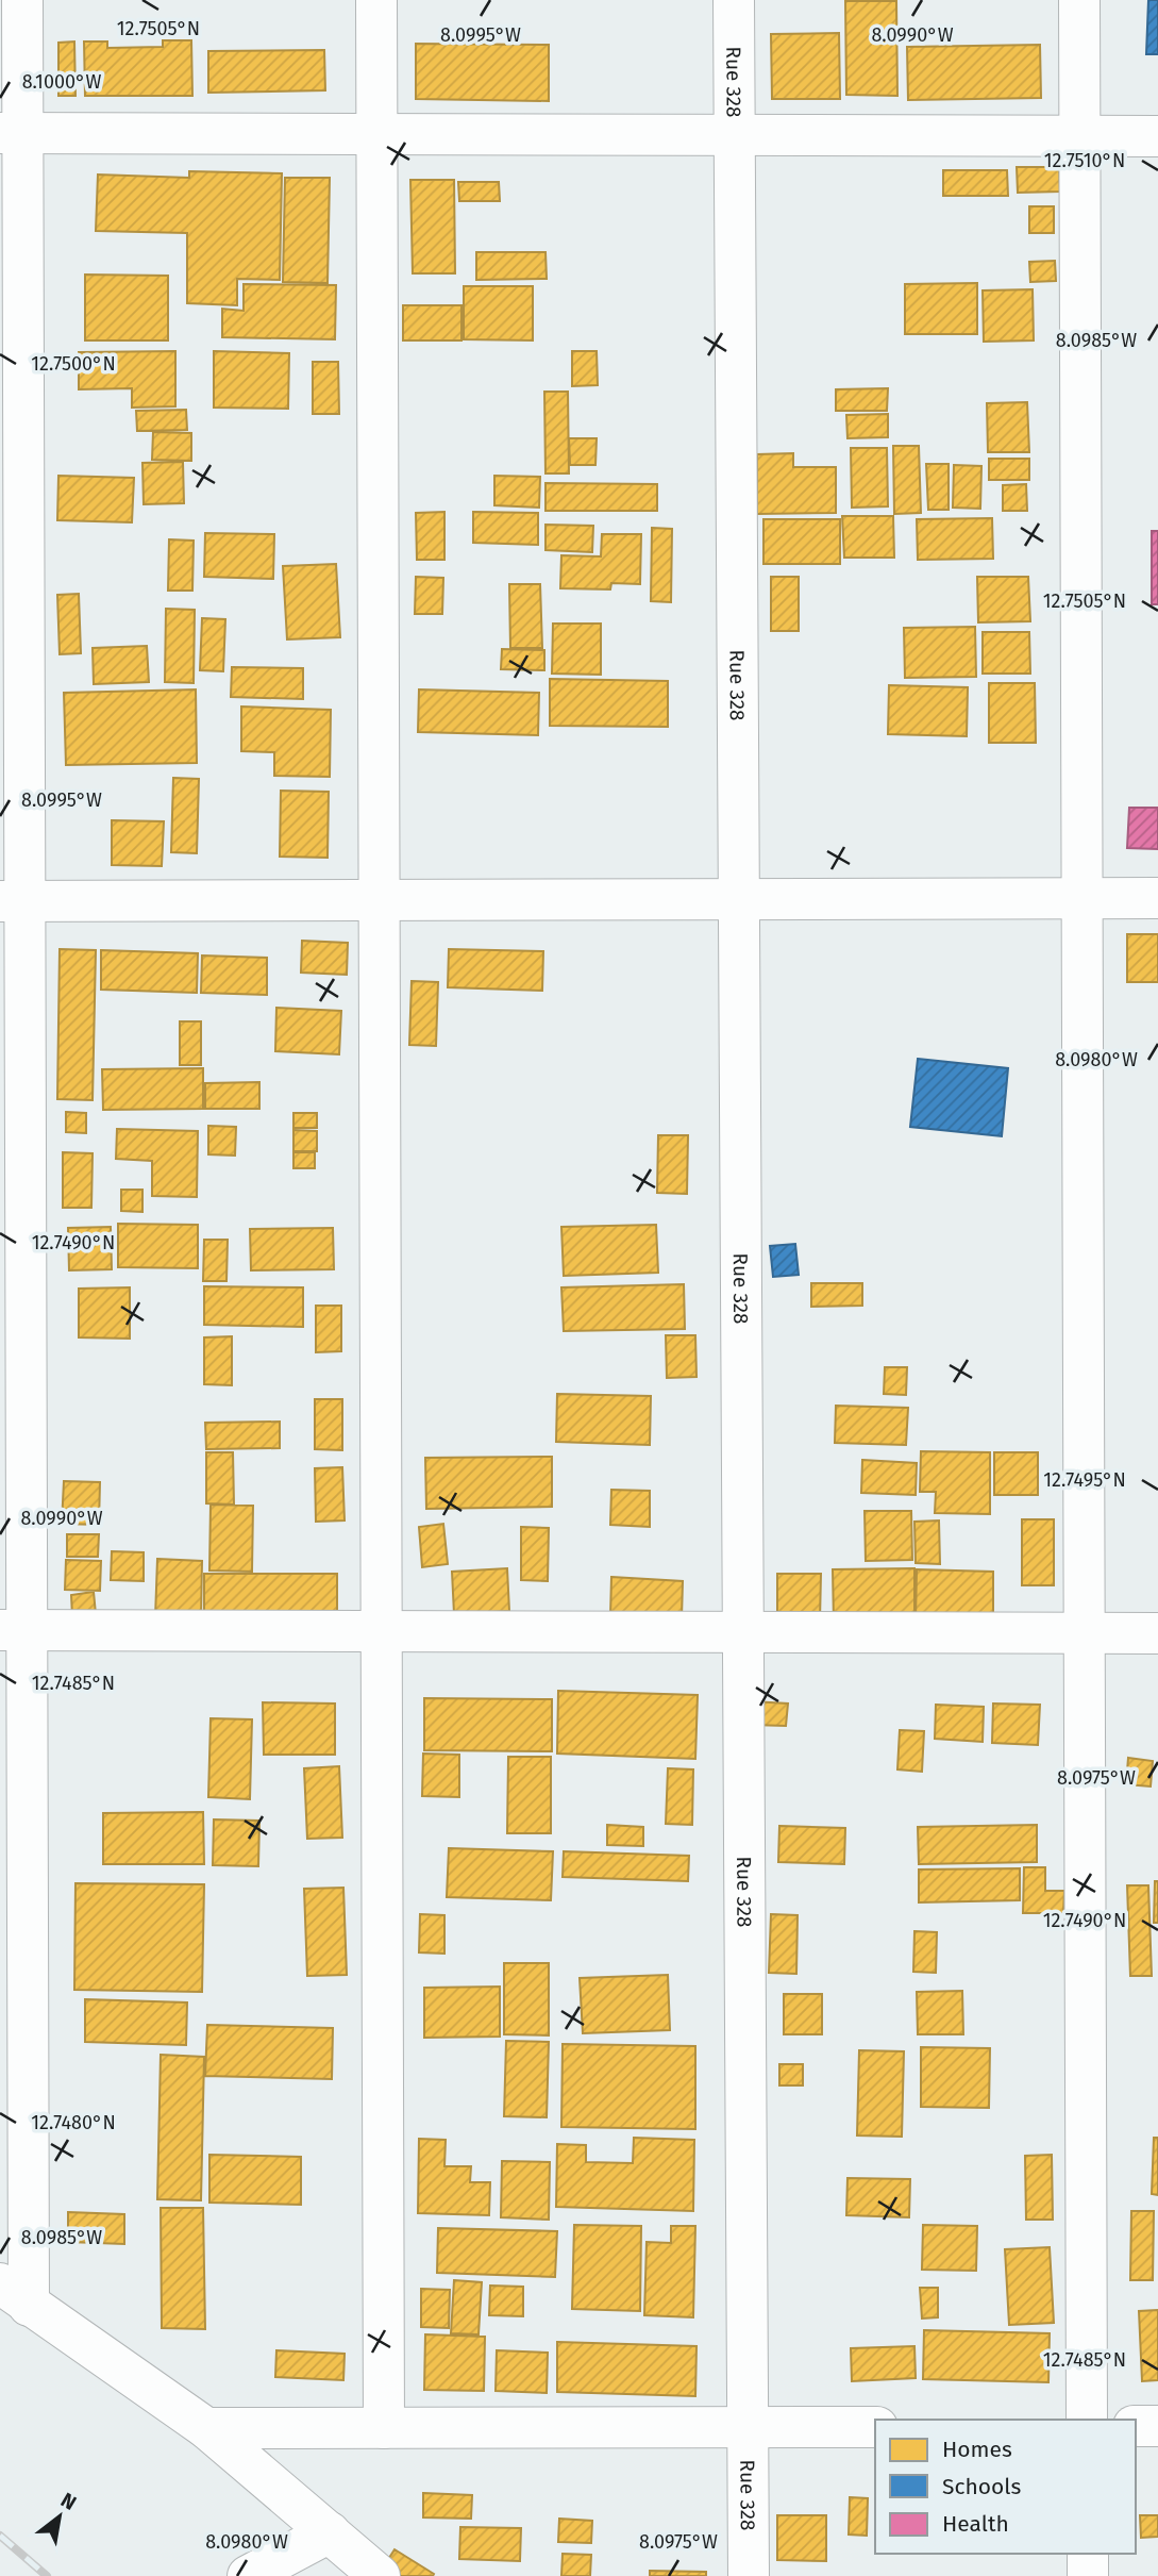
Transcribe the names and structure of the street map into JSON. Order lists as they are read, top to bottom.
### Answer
{
  "streets": {
    "street": ["Rue 328"]
  },
  "legend": ["Homes", "Schools", "Health"],
  "north": "top right",
  "coordinates": [
    "12.7505°N",
    "8.0990°W",
    "8.0995°W",
    "8.1000°W",
    "12.7510°N",
    "8.0985°W",
    "12.7500°N",
    "8.0980°W",
    "12.7490°N",
    "12.7495°N",
    "12.7485°N",
    "8.0975°W",
    "12.7480°N"
  ]
}
